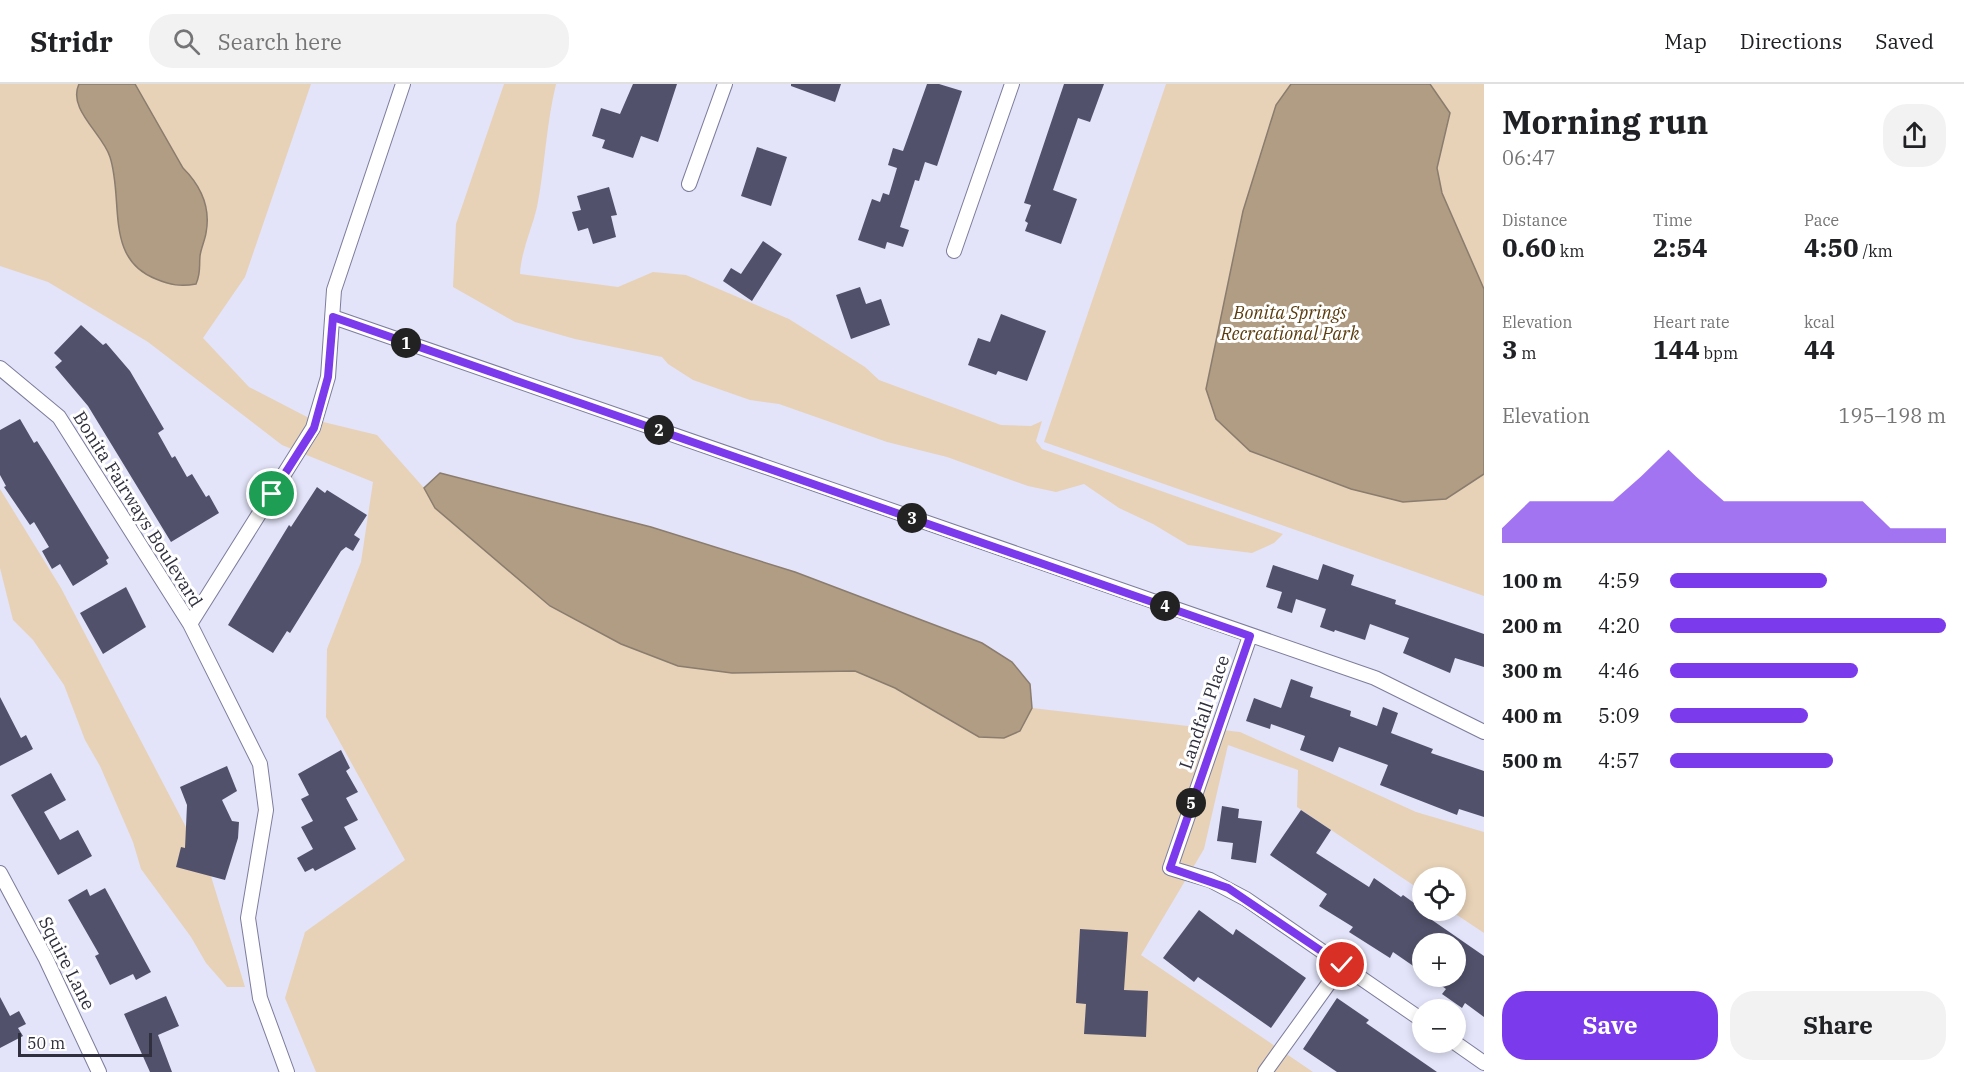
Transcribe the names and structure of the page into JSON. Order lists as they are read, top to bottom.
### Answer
{
  "streets": {
    "street": ["Bonita Fairways Boulevard", "Landfall Place", "Squire Lane"]
  },
  "parks": ["Bonita Springs Recreational Park"],
  "scale_bar": "50 m",
  "page": {
    "header": "Stridr",
    "search": "Search here",
    "nav": ["Map", "Directions", "Saved"],
    "heading": ["Morning run", "06:47"],
    "stats": [
      ["Distance", "0.60 km"],
      ["Time", "2:54"],
      ["Pace", "4:50 /km"],
      ["Elevation", "3 m"],
      ["Heart rate", "144 bpm"],
      ["kcal", "44"]
    ],
    "pins": [
      "1",
      "2",
      "3",
      "4",
      "5"
    ],
    "chart": ["Elevation", "195–198 m"],
    "list": [
      {
        "name": "100 m",
        "note": "4:59"
      },
      {
        "name": "200 m",
        "note": "4:20"
      },
      {
        "name": "300 m",
        "note": "4:46"
      },
      {
        "name": "400 m",
        "note": "5:09"
      },
      {
        "name": "500 m",
        "note": "4:57"
      }
    ],
    "map_buttons": ["+", "−"],
    "buttons": ["Save", "Share"],
    "scale": "50 m"
  }
}
